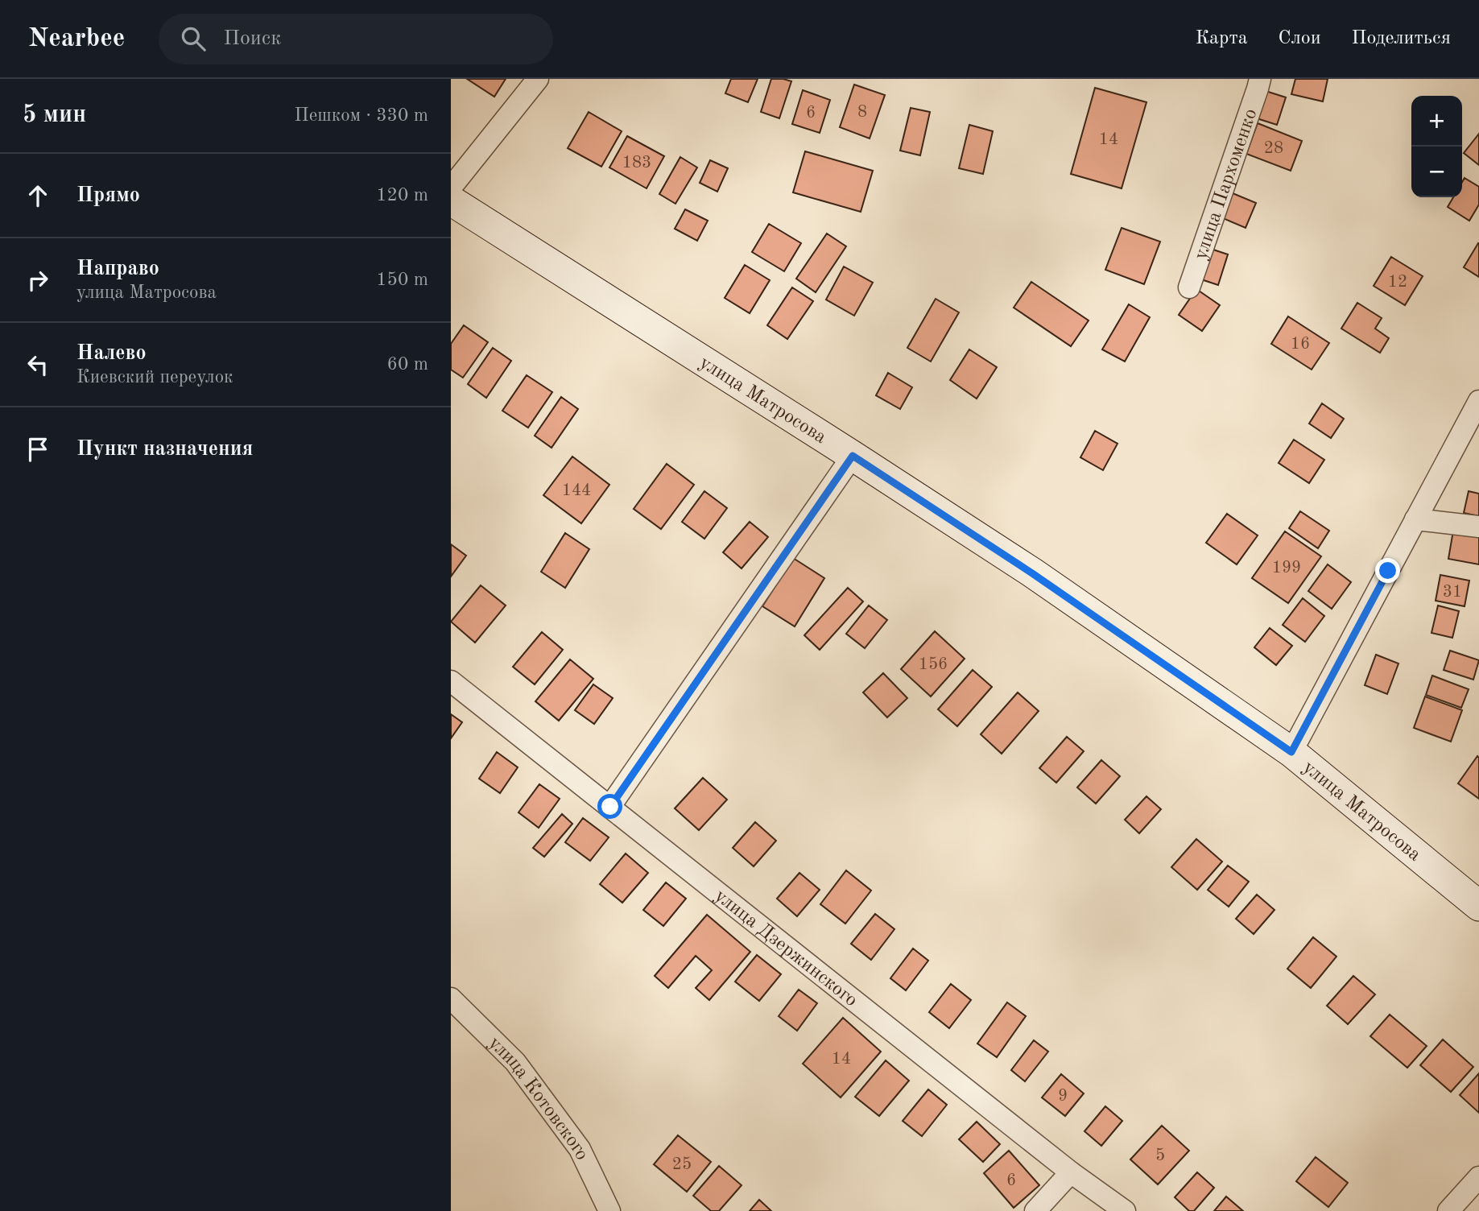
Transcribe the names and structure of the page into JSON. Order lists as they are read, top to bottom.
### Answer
{
  "streets": {
    "main road": ["улица Матросова"],
    "street": ["улица Пархоменко", "улица Дзержинского", "улица Котовского"]
  },
  "house_numbers": [
    "8",
    "6",
    "14",
    "28",
    "183",
    "12",
    "16",
    "144",
    "199",
    "31",
    "156",
    "14",
    "9",
    "5",
    "25",
    "6"
  ],
  "page": {
    "header": "Nearbee",
    "search": "Поиск",
    "nav": ["Карта", "Слои", "Поделиться"],
    "heading": ["5 мин", "Пешком · 330 m"],
    "map_buttons": ["+", "−"],
    "list": [
      ["Прямо", "120 m"],
      ["Направо", "улица Матросова", "150 m"],
      ["Налево", "Киевский переулок", "60 m"],
      "Пункт назначения"
    ]
  }
}
